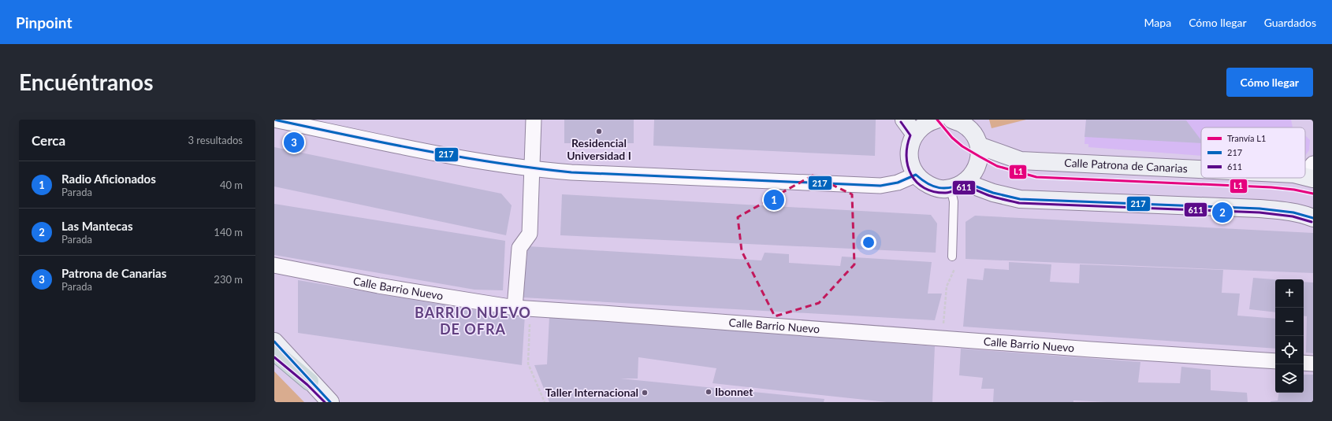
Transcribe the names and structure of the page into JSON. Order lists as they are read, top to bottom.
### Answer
{
  "streets": {
    "street": ["Calle Patrona de Canarias", "Calle Barrio Nuevo"]
  },
  "districts": ["BARRIO NUEVO DE OFRA"],
  "places": ["Residencial Universidad I", "Ibonnet", "Taller Internacional"],
  "lines": ["tram line L1", "transit line 217", "transit line 611"],
  "legend": ["Tranvía L1", "217", "611"],
  "page": {
    "header": "Pinpoint",
    "nav": ["Mapa", "Cómo llegar", "Guardados"],
    "buttons": "Cómo llegar",
    "title": "Encuéntranos",
    "heading": ["Cerca", "3 resultados"],
    "pins": ["3", "1", "2"],
    "list": [
      {
        "mark": "1",
        "name": "Radio Aficionados",
        "note": "Parada",
        "value": "40 m"
      },
      {
        "mark": "2",
        "name": "Las Mantecas",
        "note": "Parada",
        "value": "140 m"
      },
      {
        "mark": "3",
        "name": "Patrona de Canarias",
        "note": "Parada",
        "value": "230 m"
      }
    ],
    "map_buttons": ["+", "−"]
  }
}
